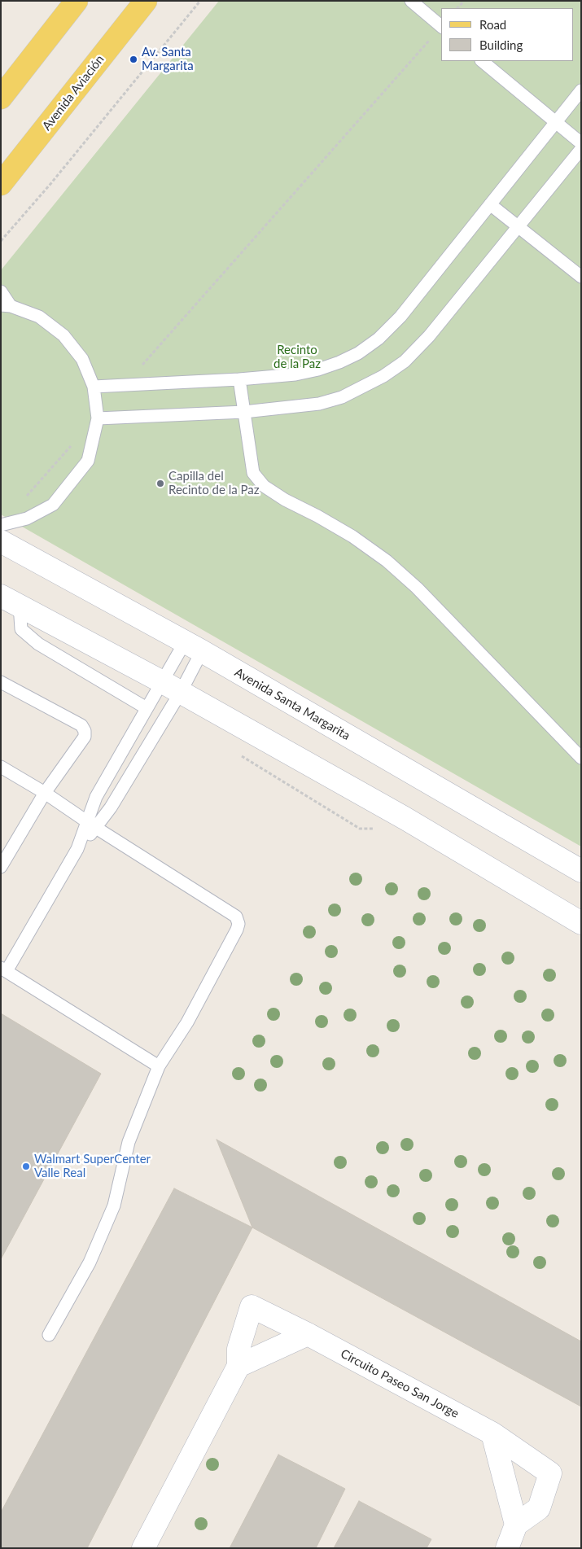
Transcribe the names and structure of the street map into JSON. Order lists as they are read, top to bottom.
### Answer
{
  "streets": {
    "main road": ["Avenida Aviación", "Avenida Santa Margarita", "Circuito Paseo San Jorge"]
  },
  "parks": ["Recinto de la Paz"],
  "places": ["Av. Santa Margarita", "Capilla del Recinto de la Paz", "Walmart SuperCenter Valle Real"],
  "legend": ["Road", "Building"]
}
